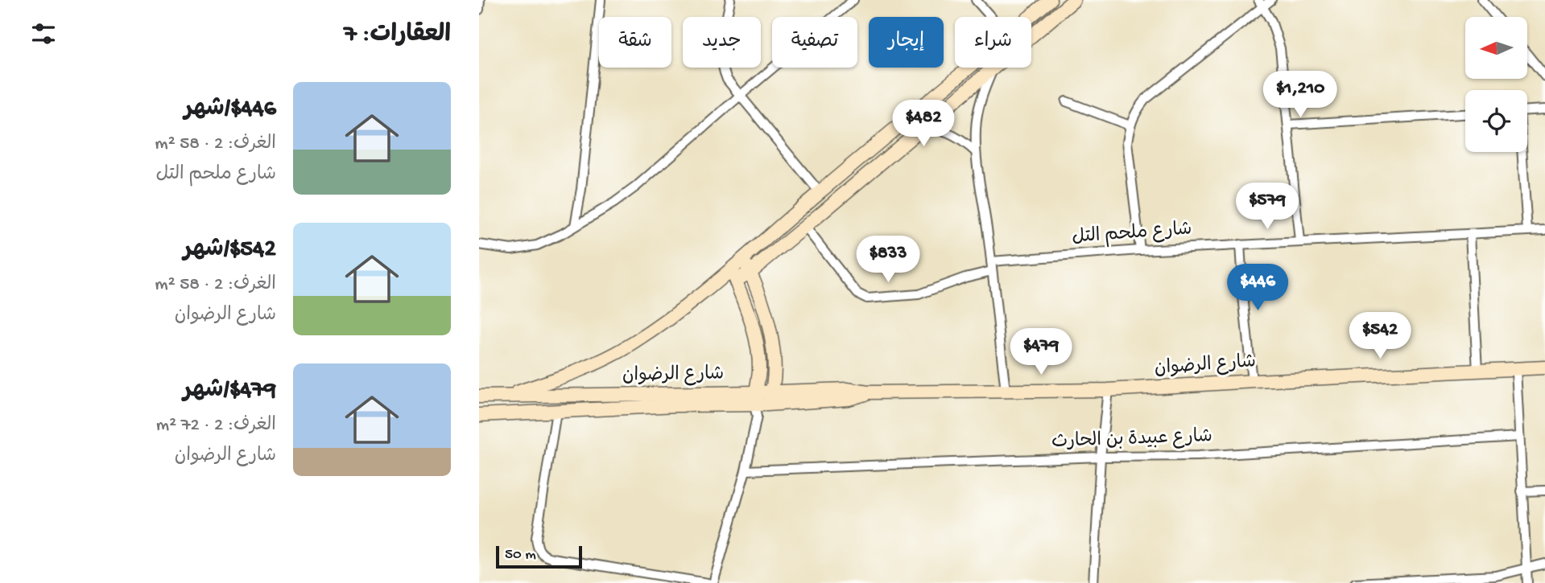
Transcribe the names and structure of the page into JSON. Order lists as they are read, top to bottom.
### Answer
{
  "streets": {
    "main road": ["شارع الرضوان"],
    "street": ["شارع ملحم التل", "شارع عبيدة بن الحارث"]
  },
  "scale_bar": "50 m",
  "north": "left",
  "page": {
    "heading": "العقارات: 7",
    "chip": [
      "شراء",
      "إيجار",
      "تصفية",
      "جديد",
      "شقة"
    ],
    "list": [
      {
        "name": "$446/شهر",
        "note": "الغرف: 2 · 58 m² · شارع ملحم التل"
      },
      {
        "name": "$542/شهر",
        "note": "الغرف: 2 · 58 m² · شارع الرضوان"
      },
      {
        "name": "$479/شهر",
        "note": "الغرف: 2 · 72 m² · شارع الرضوان"
      }
    ],
    "price": [
      "$1,210",
      "$482",
      "$579",
      "$833",
      "$446",
      "$542",
      "$479"
    ],
    "scale": "50 m"
  }
}
